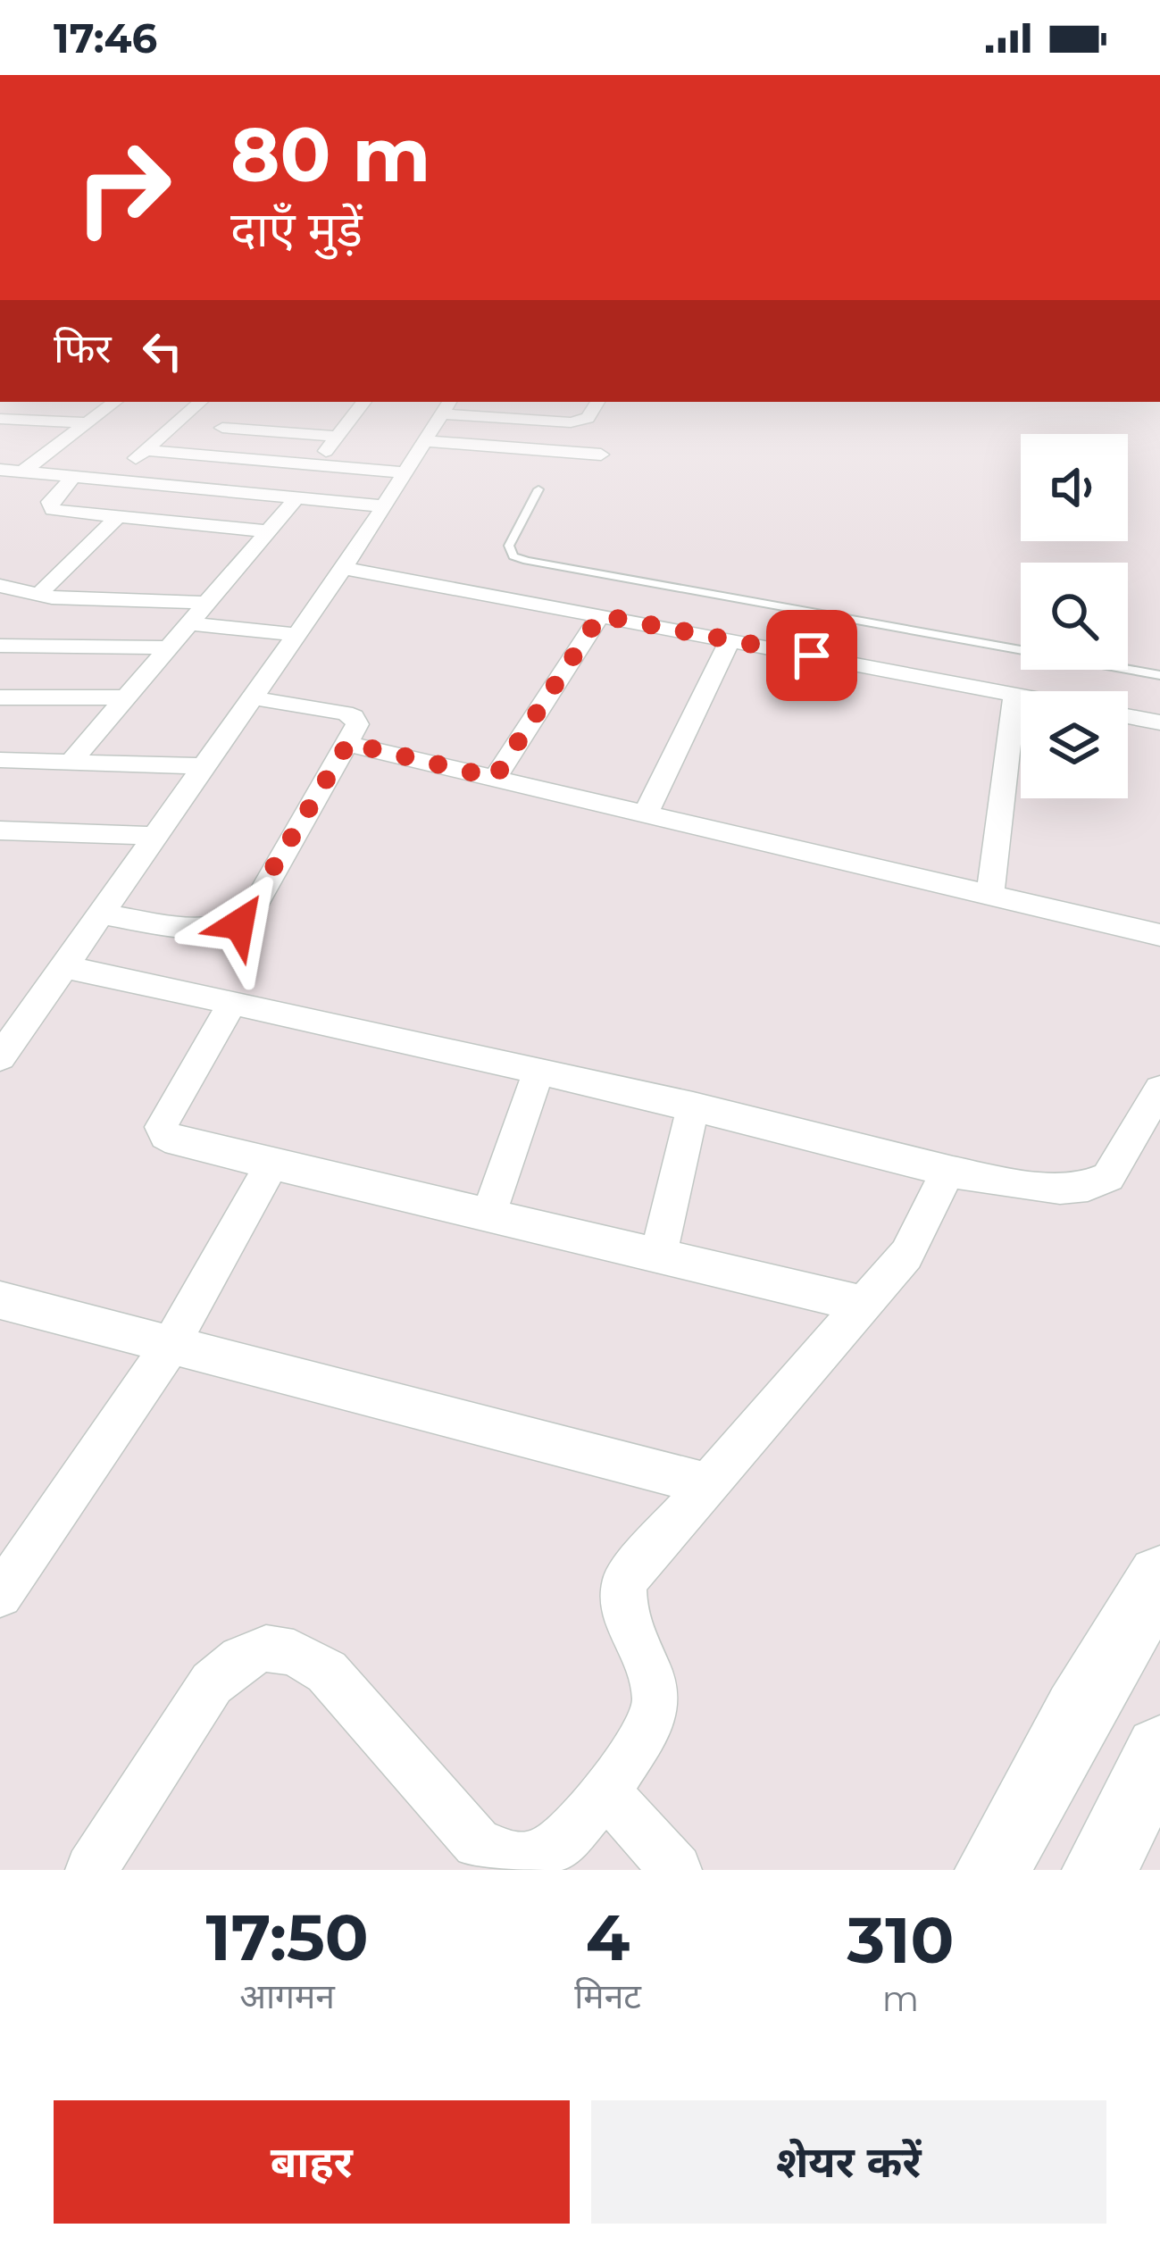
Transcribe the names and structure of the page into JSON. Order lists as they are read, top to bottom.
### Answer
{
  "page": {
    "status": "17:46",
    "turn": ["80 m", "दाएँ मुड़ें"],
    "then": "फिर",
    "eta": [
      "17:50",
      "आगमन",
      "4",
      "मिनट",
      "310",
      "m"
    ],
    "buttons": ["बाहर", "शेयर करें"]
  }
}
